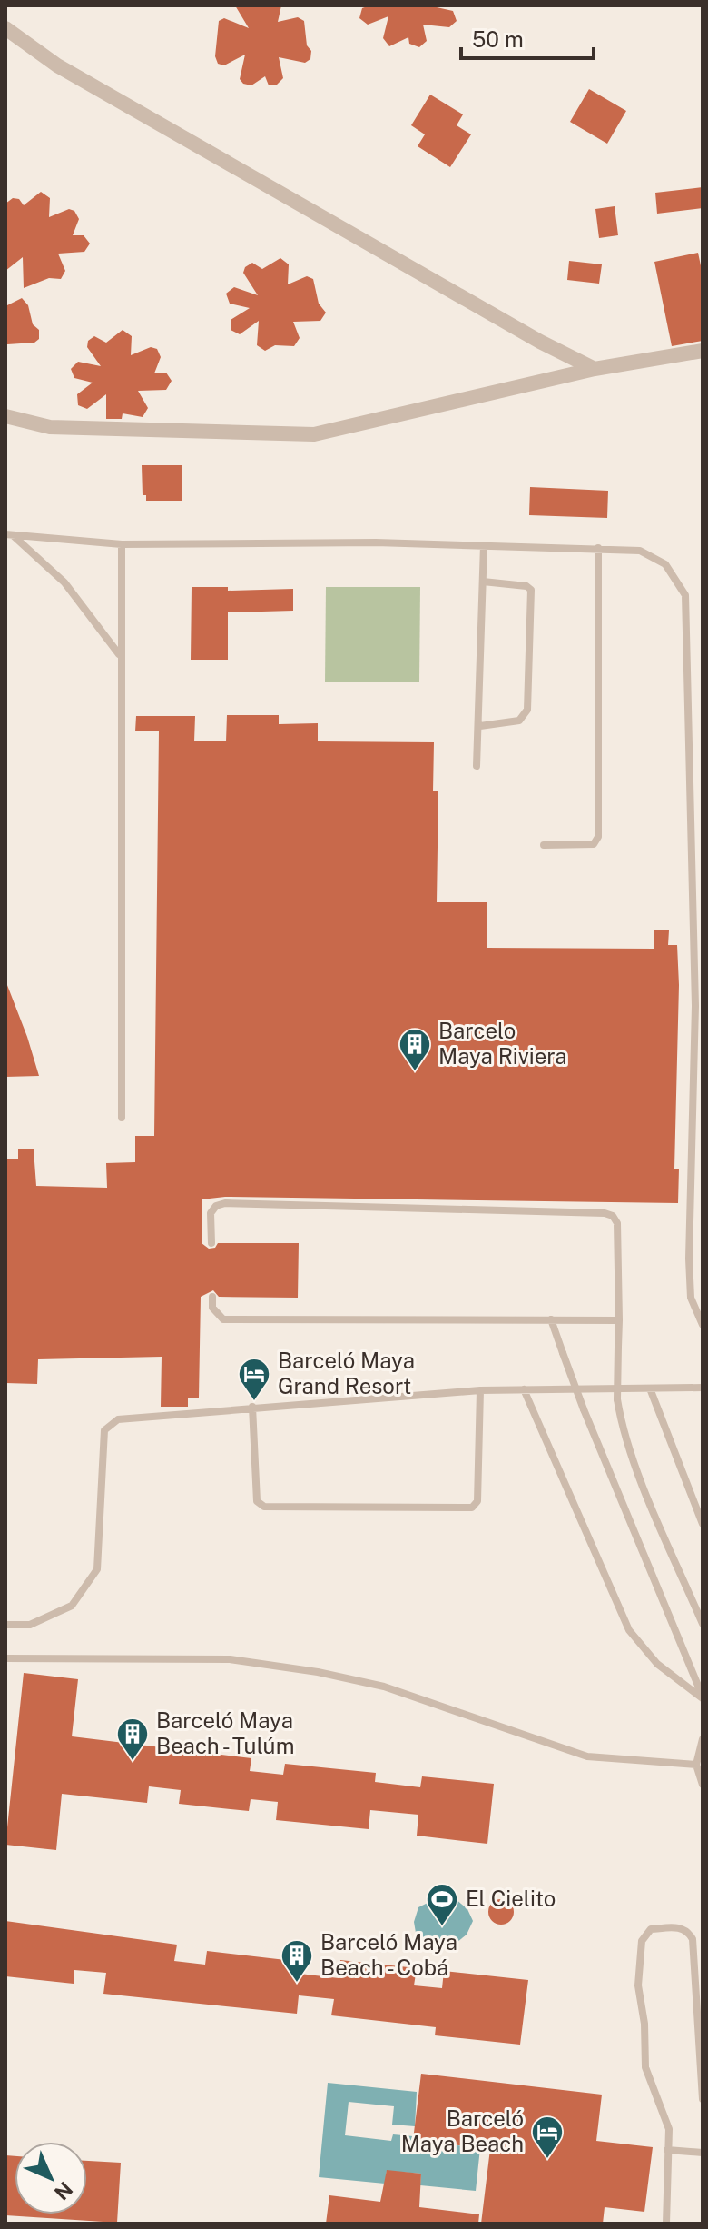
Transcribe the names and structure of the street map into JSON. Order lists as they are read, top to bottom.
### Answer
{
  "places": {
    "building": ["Barcelo Maya Riviera", "Barceló Maya Beach - Tulúm", "Barceló Maya Beach - Cobá"],
    "hotel": ["Barceló Maya Grand Resort", "Barceló Maya Beach"],
    "sports": ["El Cielito"]
  },
  "scale_bar": "50 m",
  "north": "bottom right"
}
